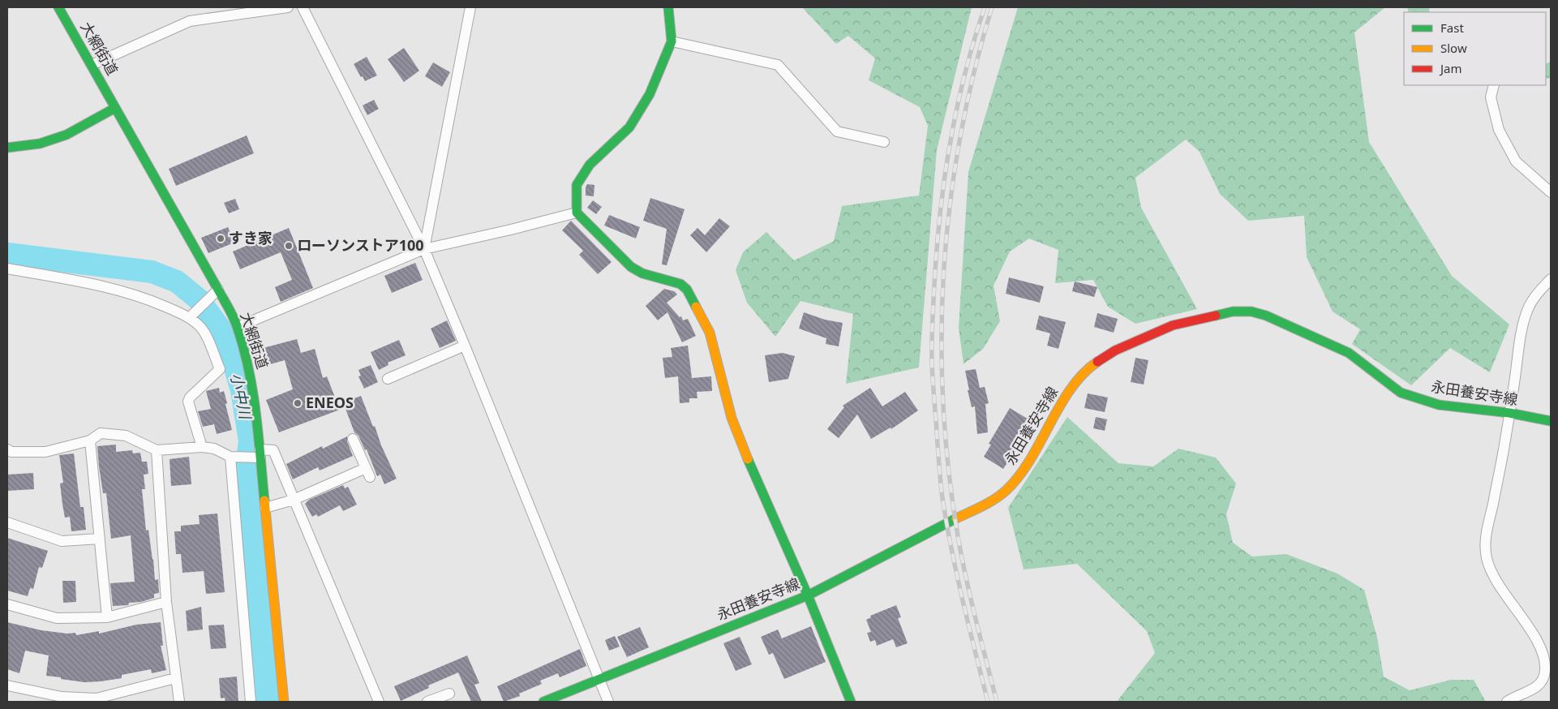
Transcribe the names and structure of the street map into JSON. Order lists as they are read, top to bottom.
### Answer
{
  "streets": {
    "street": ["大網街道", "永田養安寺線"]
  },
  "water": ["小中川"],
  "places": ["すき家", "ローソンストア100", "ENEOS"],
  "legend": ["Fast", "Slow", "Jam"]
}
